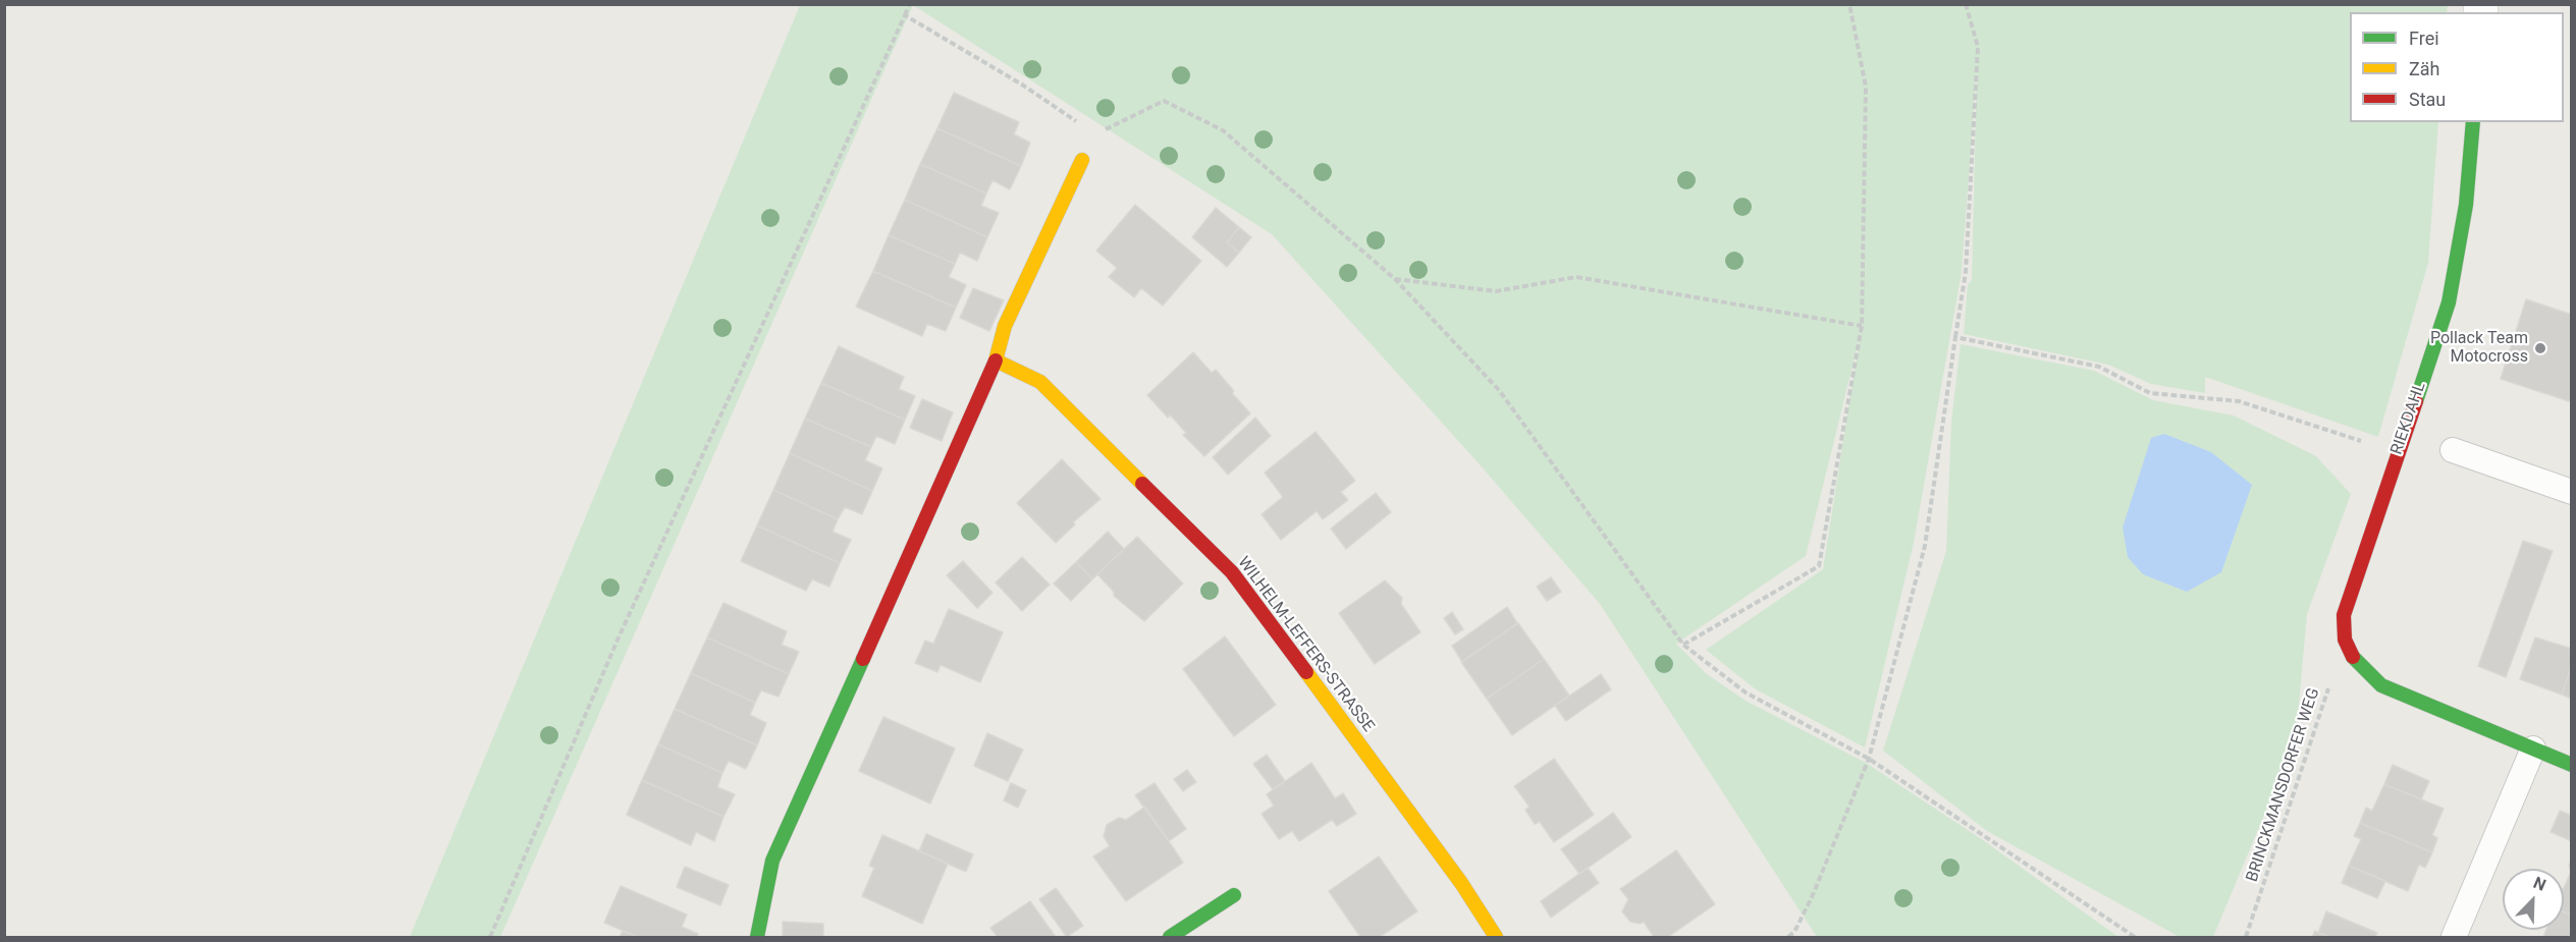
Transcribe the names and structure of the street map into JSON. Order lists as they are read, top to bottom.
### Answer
{
  "streets": {
    "street": ["RIEKDAHL", "WILHELM-LEFFERS-STRASSE"],
    "path": ["BRINCKMANSDORFER WEG"]
  },
  "crossings": [
    ["RIEKDAHL", "BRINCKMANSDORFER WEG"]
  ],
  "places": ["Pollack Team Motocross"],
  "legend": ["Frei", "Zäh", "Stau"],
  "north": "top right"
}
